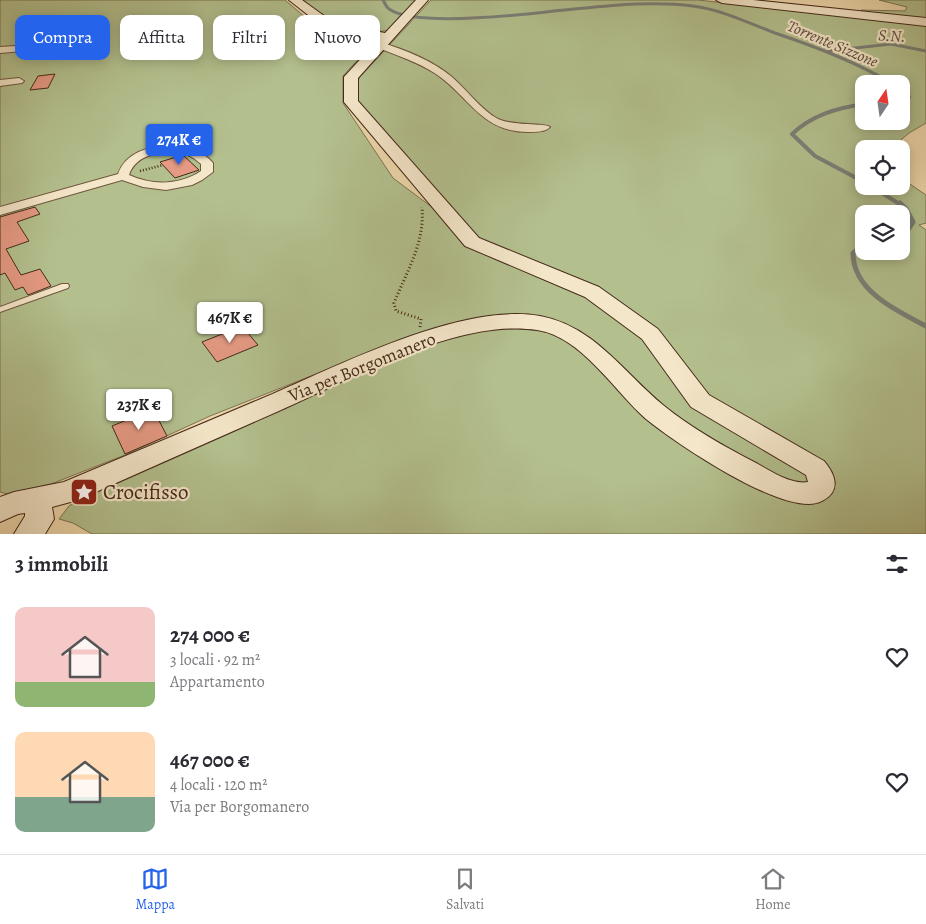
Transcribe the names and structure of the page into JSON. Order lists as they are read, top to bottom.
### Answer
{
  "streets": {
    "main road": ["Via per Borgomanero"]
  },
  "water": ["S.N.", "Torrente Sizzone"],
  "places": {
    "place": ["Crocifisso"]
  },
  "north": "top",
  "page": {
    "chip": [
      "Compra",
      "Affitta",
      "Filtri",
      "Nuovo"
    ],
    "price": ["274K €", "467K €", "237K €"],
    "heading": "3 immobili",
    "list": [
      {
        "name": "274 000 €",
        "note": "3 locali · 92 m² · Appartamento"
      },
      {
        "name": "467 000 €",
        "note": "4 locali · 120 m² · Via per Borgomanero"
      }
    ],
    "tabs": ["Mappa", "Salvati", "Home"]
  }
}
